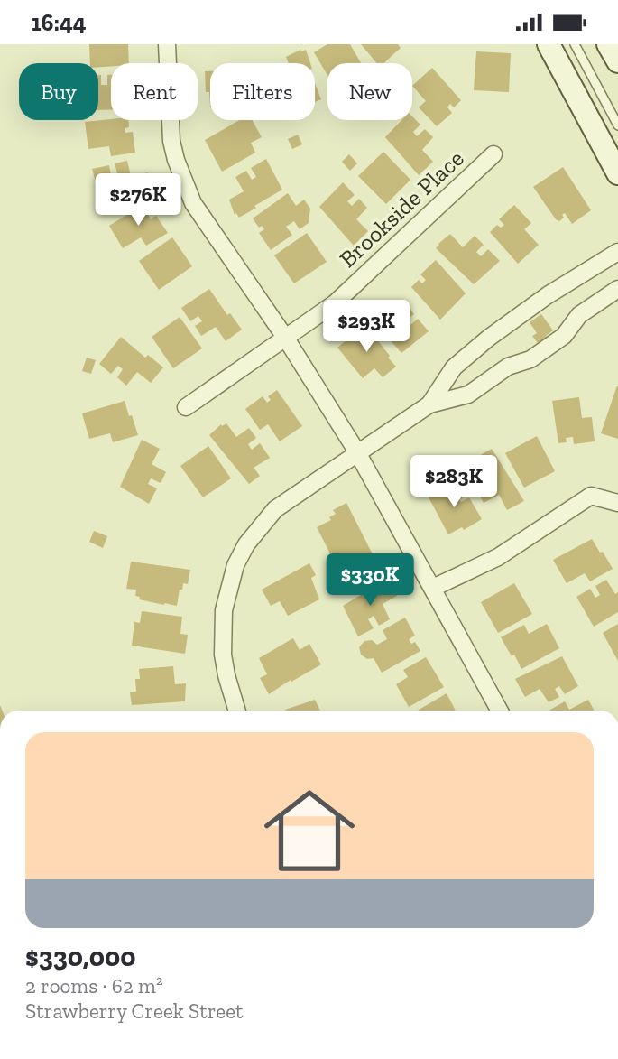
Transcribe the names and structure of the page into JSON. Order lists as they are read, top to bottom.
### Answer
{
  "streets": {
    "street": ["Brookside Place"]
  },
  "page": {
    "status": "16:44",
    "chip": [
      "Buy",
      "Rent",
      "Filters",
      "New"
    ],
    "price": [
      "$276K",
      "$293K",
      "$283K",
      "$330K"
    ],
    "list": [
      {
        "name": "$330,000",
        "note": "2 rooms · 62 m² · Strawberry Creek Street"
      }
    ]
  }
}
